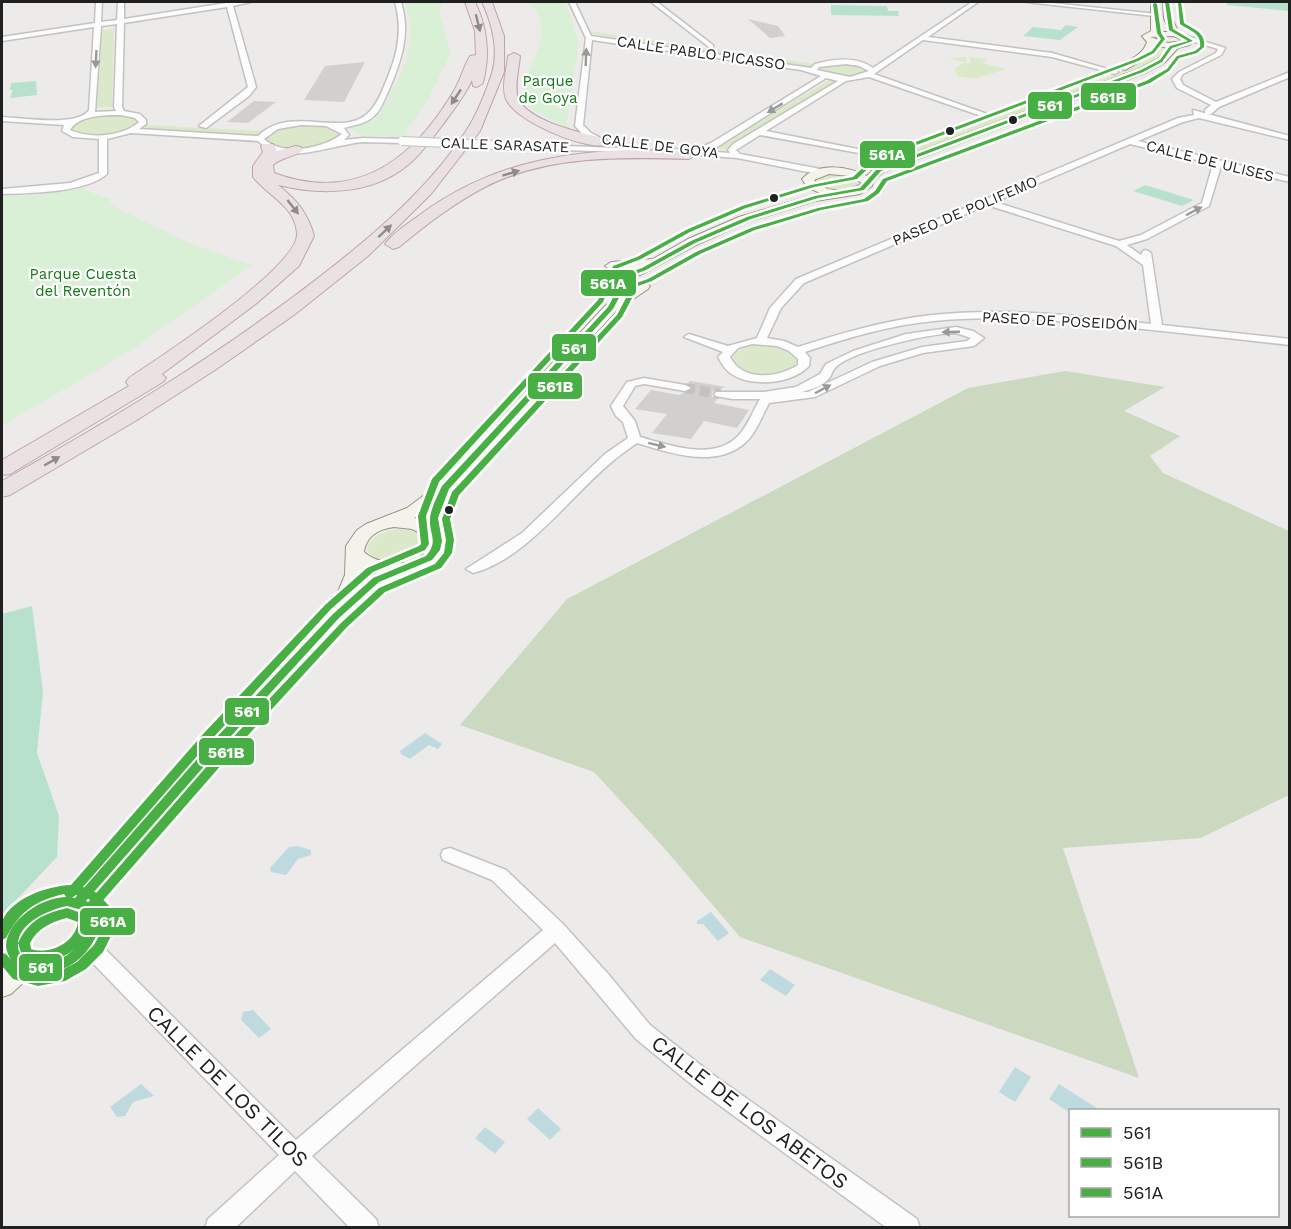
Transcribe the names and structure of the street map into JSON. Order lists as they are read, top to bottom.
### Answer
{
  "streets": {
    "street": [
      "CALLE PABLO PICASSO",
      "CALLE SARASATE",
      "CALLE DE GOYA",
      "CALLE DE ULISES",
      "PASEO DE POLIFEMO",
      "PASEO DE POSEIDÓN",
      "CALLE DE LOS TILOS",
      "CALLE DE LOS ABETOS"
    ]
  },
  "crossings": [
    ["CALLE PABLO PICASSO", "CALLE DE GOYA"],
    ["CALLE SARASATE", "CALLE DE GOYA"],
    ["CALLE DE ULISES", "PASEO DE POLIFEMO"]
  ],
  "one_way": ["CALLE DE GOYA"],
  "parks": ["Parque de Goya", "Parque Cuesta del Reventón"],
  "lines": ["transit line 561", "transit line 561B", "transit line 561A"],
  "legend": ["561", "561B", "561A"]
}
